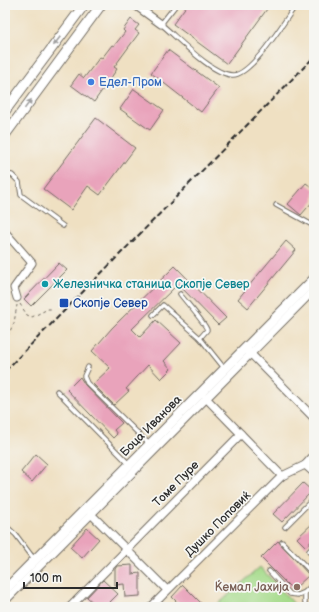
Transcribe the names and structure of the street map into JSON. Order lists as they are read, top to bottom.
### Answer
{
  "streets": {
    "street": ["Боца Иванова", "Томе Пуре", "Душко Поповиќ"]
  },
  "places": {
    "other": ["Едел-Пром", "Железничка станица Скопје Север", "Ќемал Јахија"],
    "transit": ["Скопје Север"]
  },
  "scale_bar": "100 m"
}
